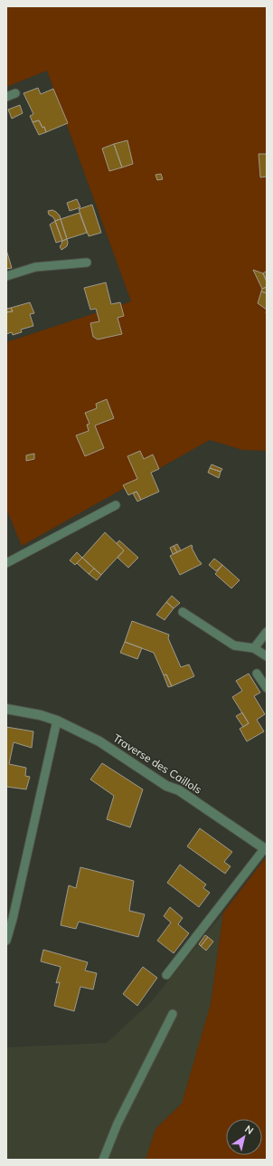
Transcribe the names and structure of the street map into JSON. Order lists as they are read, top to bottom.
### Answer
{
  "streets": {
    "street": ["Traverse des Caillols"]
  },
  "north": "top right"
}
